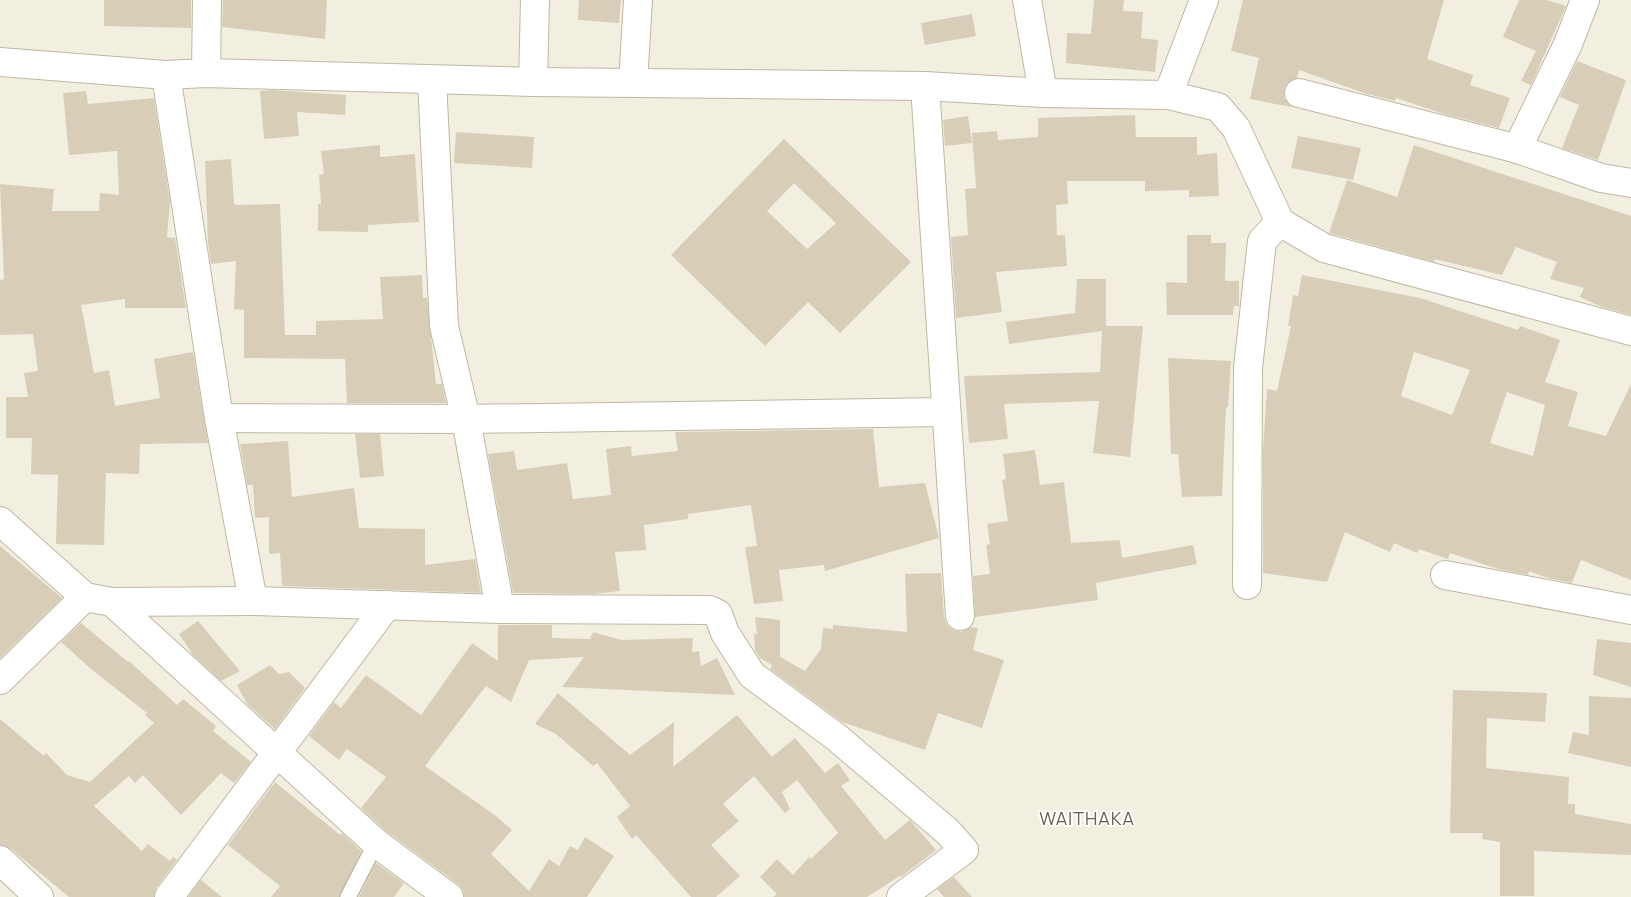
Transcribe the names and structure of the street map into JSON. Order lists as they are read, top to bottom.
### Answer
{
  "districts": ["WAITHAKA"]
}
